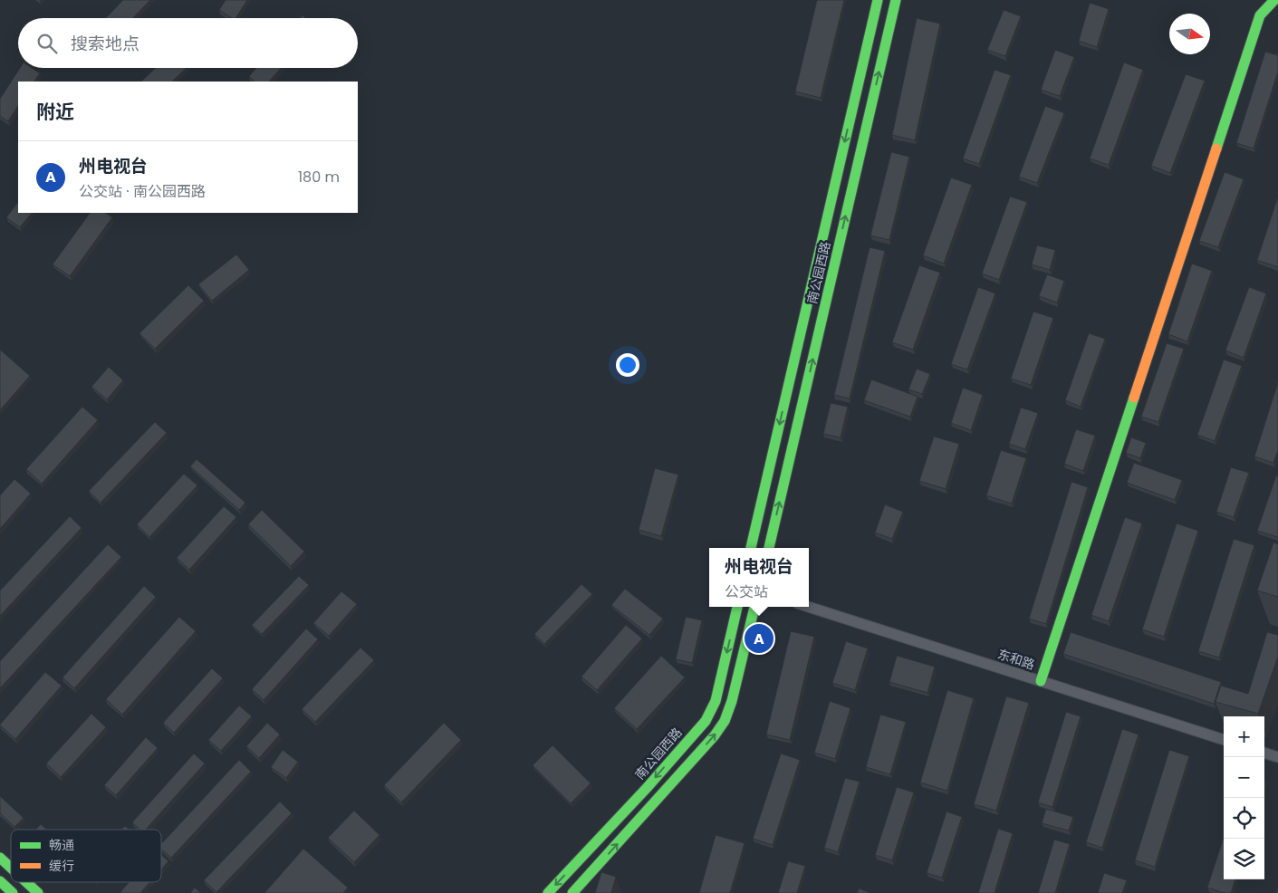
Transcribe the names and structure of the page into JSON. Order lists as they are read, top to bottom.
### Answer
{
  "streets": {
    "main road": ["南公园西路"],
    "street": ["东和路"]
  },
  "legend": ["畅通", "缓行"],
  "north": "right",
  "page": {
    "search": "搜索地点",
    "heading": "附近",
    "list": [
      {
        "mark": "A",
        "name": "州电视台",
        "note": "公交站 · 南公园西路",
        "value": "180 m"
      }
    ],
    "popup": ["州电视台", "公交站"],
    "pins": "A",
    "map_buttons": ["+", "−"]
  }
}
